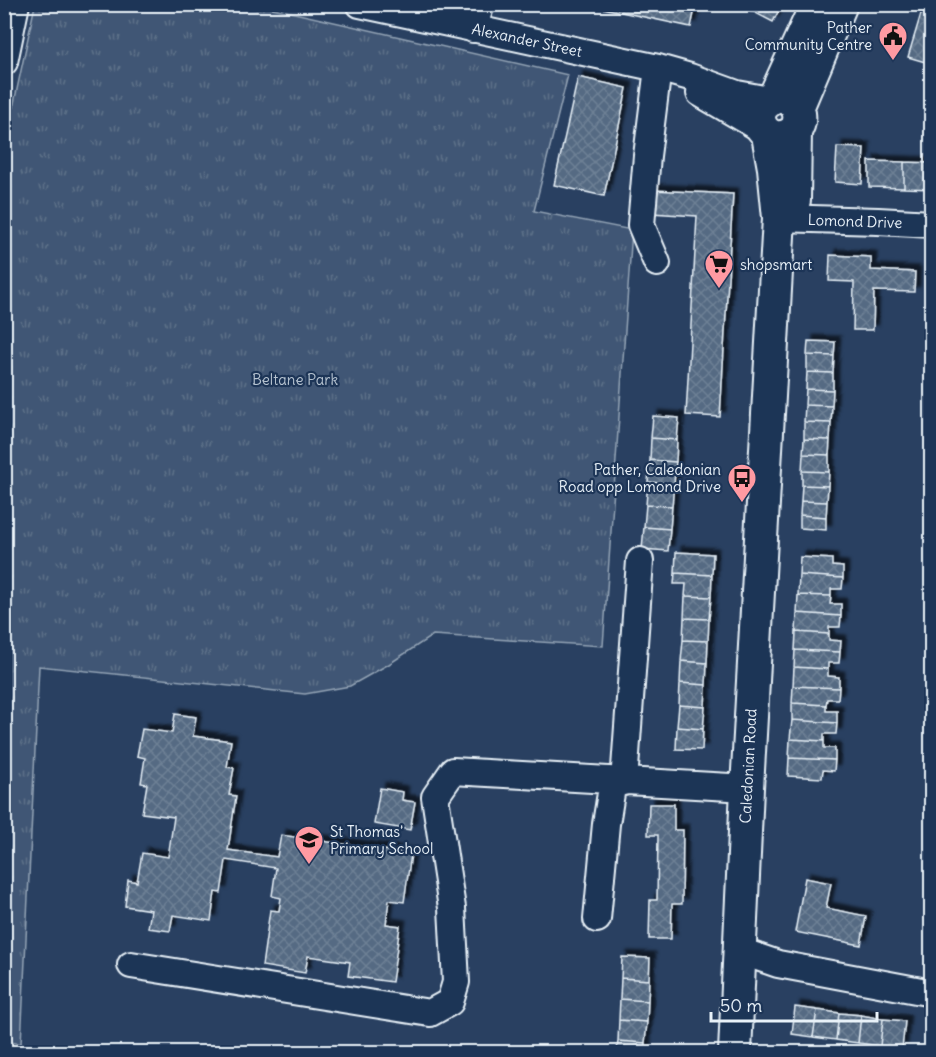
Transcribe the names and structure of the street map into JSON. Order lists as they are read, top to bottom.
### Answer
{
  "streets": {
    "main road": ["Caledonian Road"],
    "street": ["Alexander Street", "Lomond Drive"]
  },
  "crossings": [
    ["Alexander Street", "Caledonian Road"],
    ["Lomond Drive", "Caledonian Road"]
  ],
  "parks": ["Beltane Park"],
  "places": {
    "public building": ["Pather Community Centre"],
    "supermarket": ["shopsmart"],
    "bus stop": ["Pather, Caledonian Road opp Lomond Drive"],
    "school or university": ["St Thomas' Primary School"]
  },
  "scale_bar": "50 m"
}
